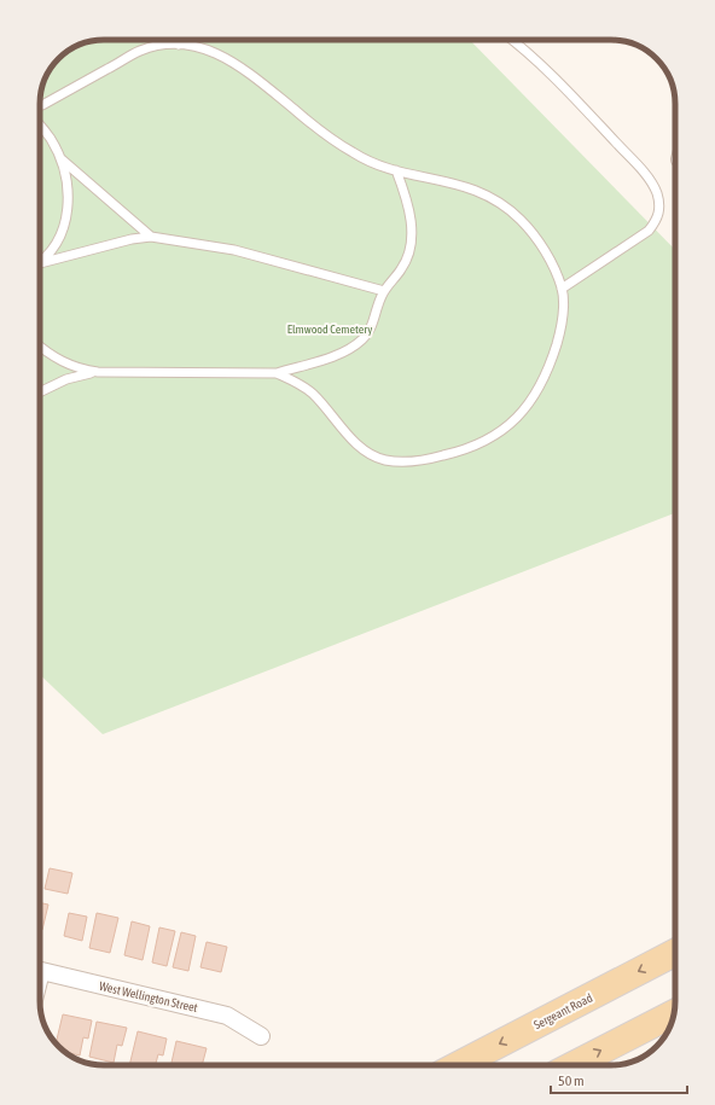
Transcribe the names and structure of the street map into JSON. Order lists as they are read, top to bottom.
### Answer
{
  "streets": {
    "main road": ["Sergeant Road"],
    "street": ["West Wellington Street"]
  },
  "parks": ["Elmwood Cemetery"],
  "scale_bar": "50 m"
}
